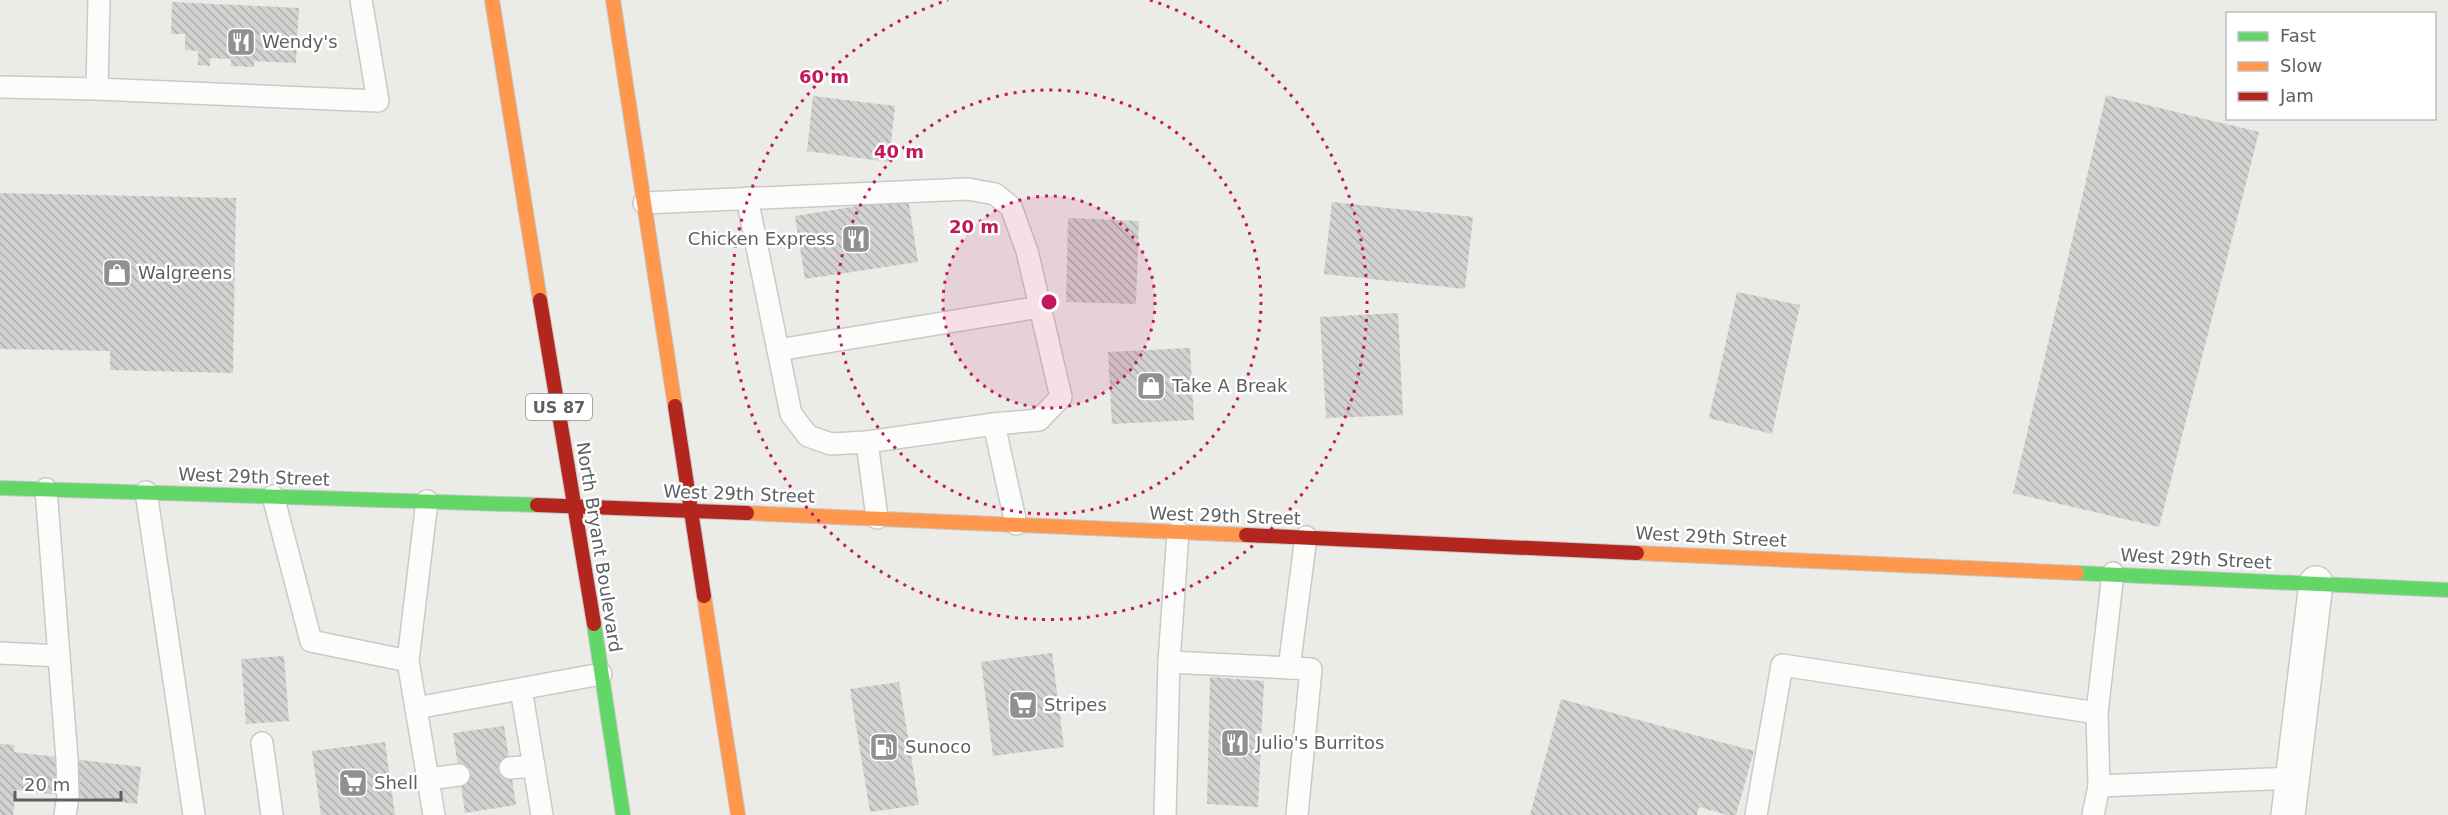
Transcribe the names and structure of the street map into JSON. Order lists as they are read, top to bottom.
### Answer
{
  "streets": {
    "main road": ["US 87", "West 29th Street", "North Bryant Boulevard"]
  },
  "crossings": [
    ["West 29th Street", "North Bryant Boulevard"]
  ],
  "places": {
    "restaurant": ["Wendy's", "Chicken Express", "Julio's Burritos"],
    "shop": ["Walgreens", "Take A Break"],
    "supermarket": ["Stripes", "Shell"],
    "fuel station": ["Sunoco"]
  },
  "legend": ["Fast", "Slow", "Jam"],
  "scale_bar": "20 m",
  "rings": ["60 m", "40 m", "20 m"]
}
